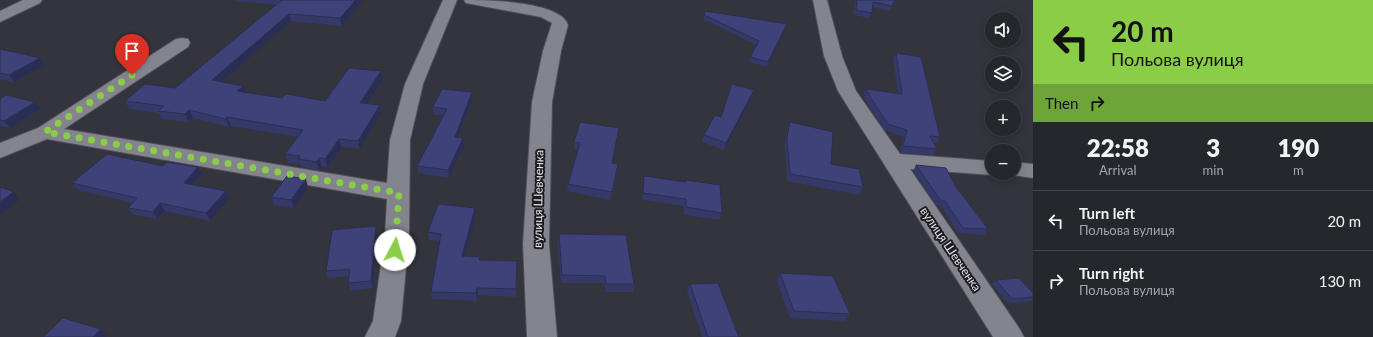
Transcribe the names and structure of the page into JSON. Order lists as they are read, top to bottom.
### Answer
{
  "streets": {
    "street": ["вулиця Шевченка"]
  },
  "page": {
    "turn": ["20 m", "Польова вулиця"],
    "map_buttons": ["+", "−"],
    "then": "Then",
    "eta": [
      "22:58",
      "Arrival",
      "3",
      "min",
      "190",
      "m"
    ],
    "list": [
      {
        "name": "Turn left",
        "note": "Польова вулиця",
        "value": "20 m"
      },
      {
        "name": "Turn right",
        "note": "Польова вулиця",
        "value": "130 m"
      }
    ]
  }
}
